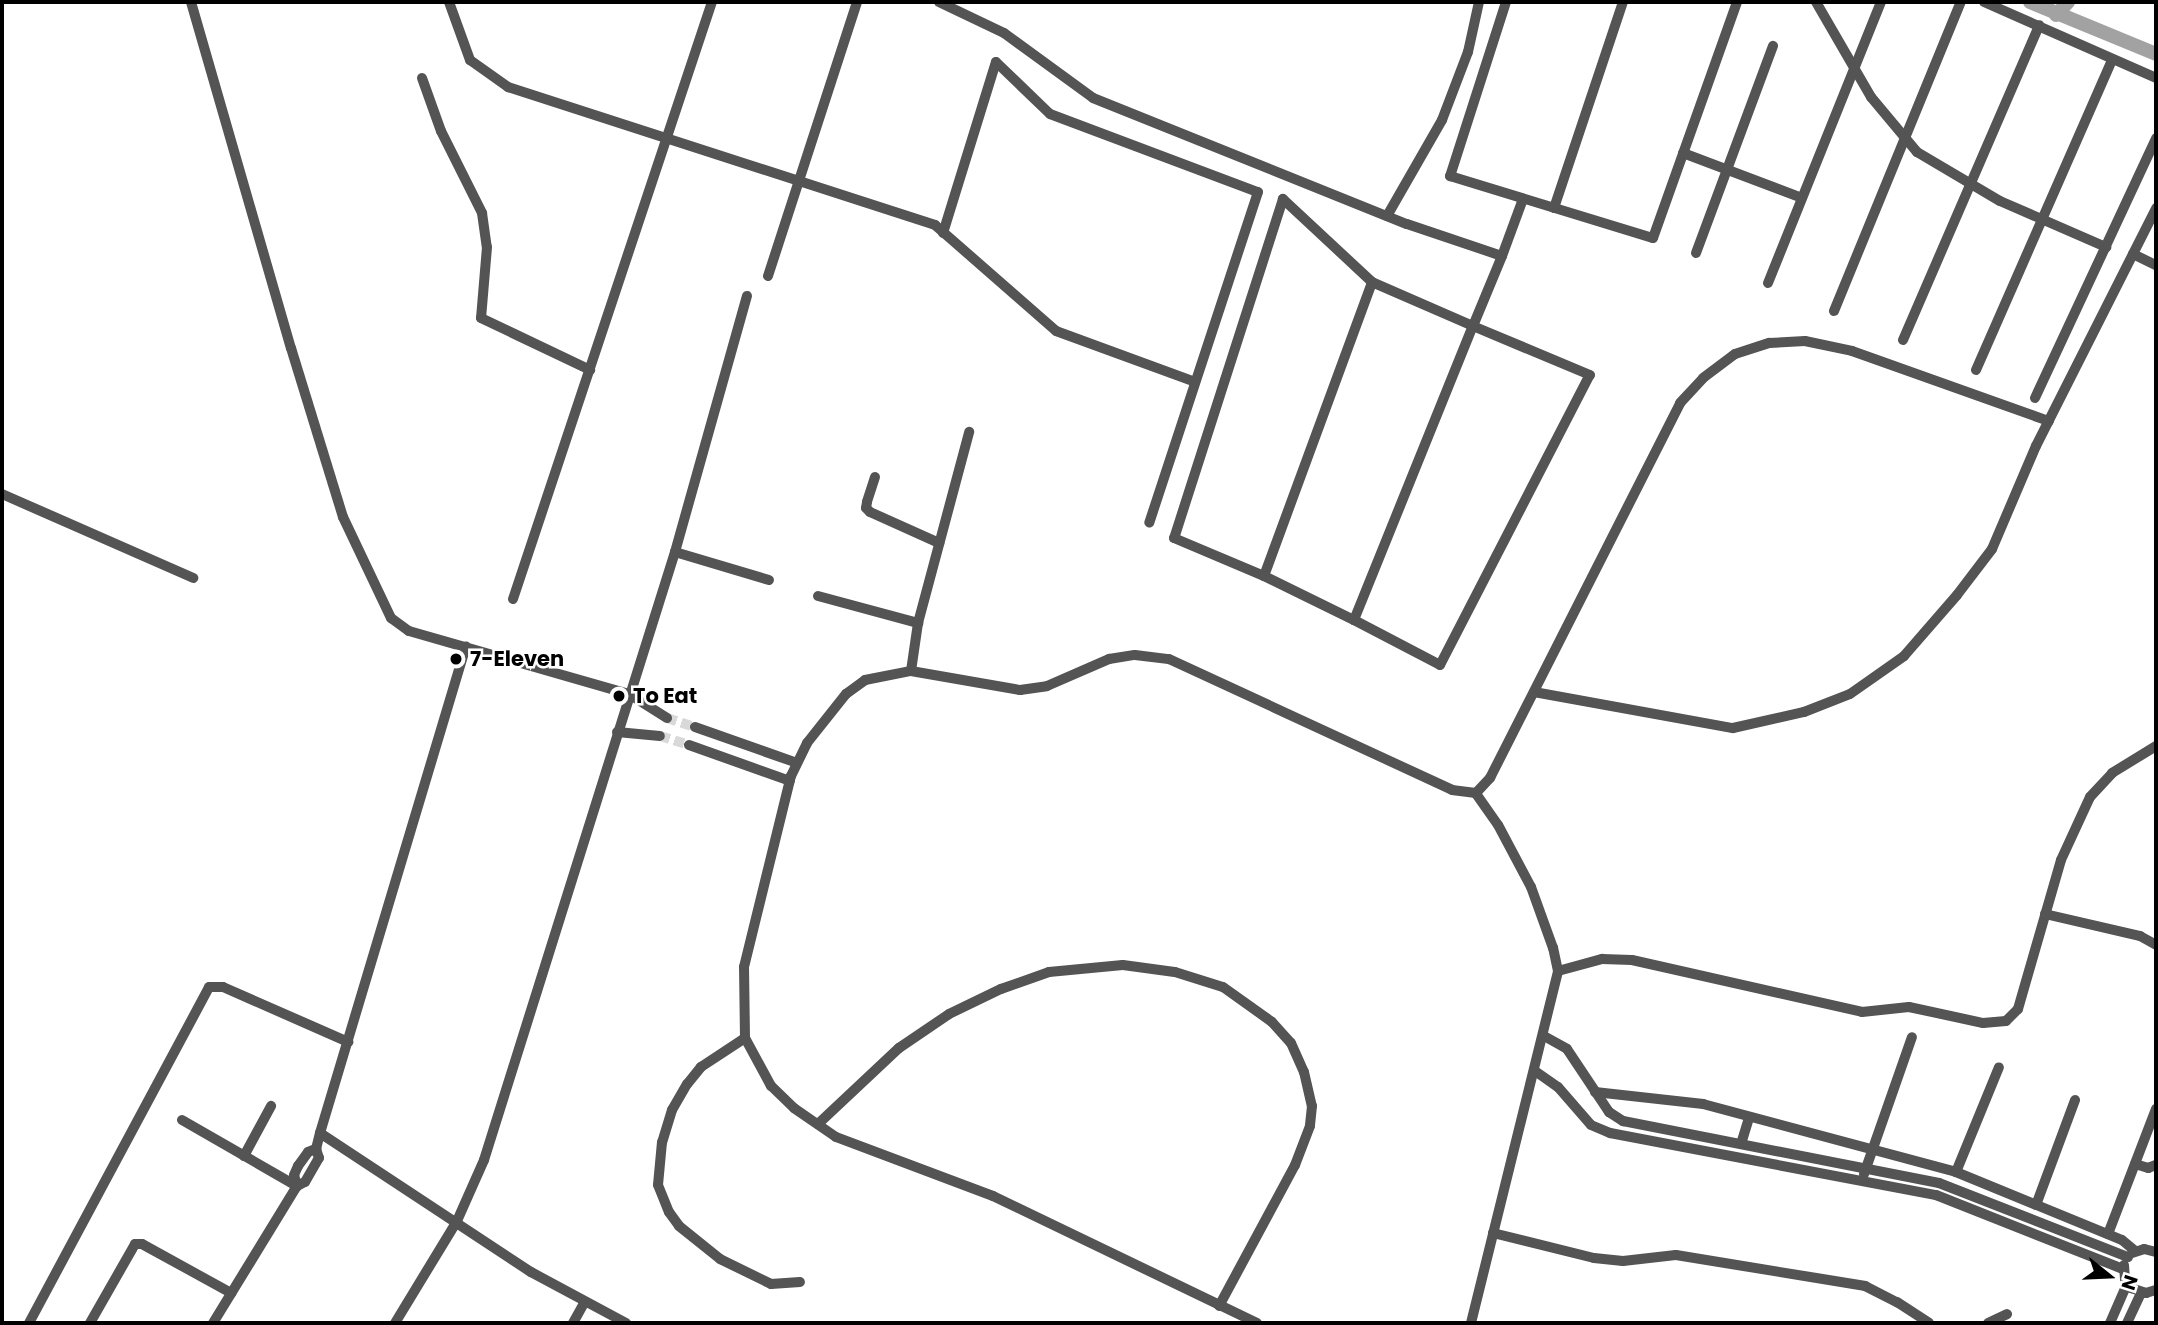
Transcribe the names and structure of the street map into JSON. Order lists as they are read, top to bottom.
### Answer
{
  "places": ["7-Eleven", "To Eat"],
  "north": "right"
}
